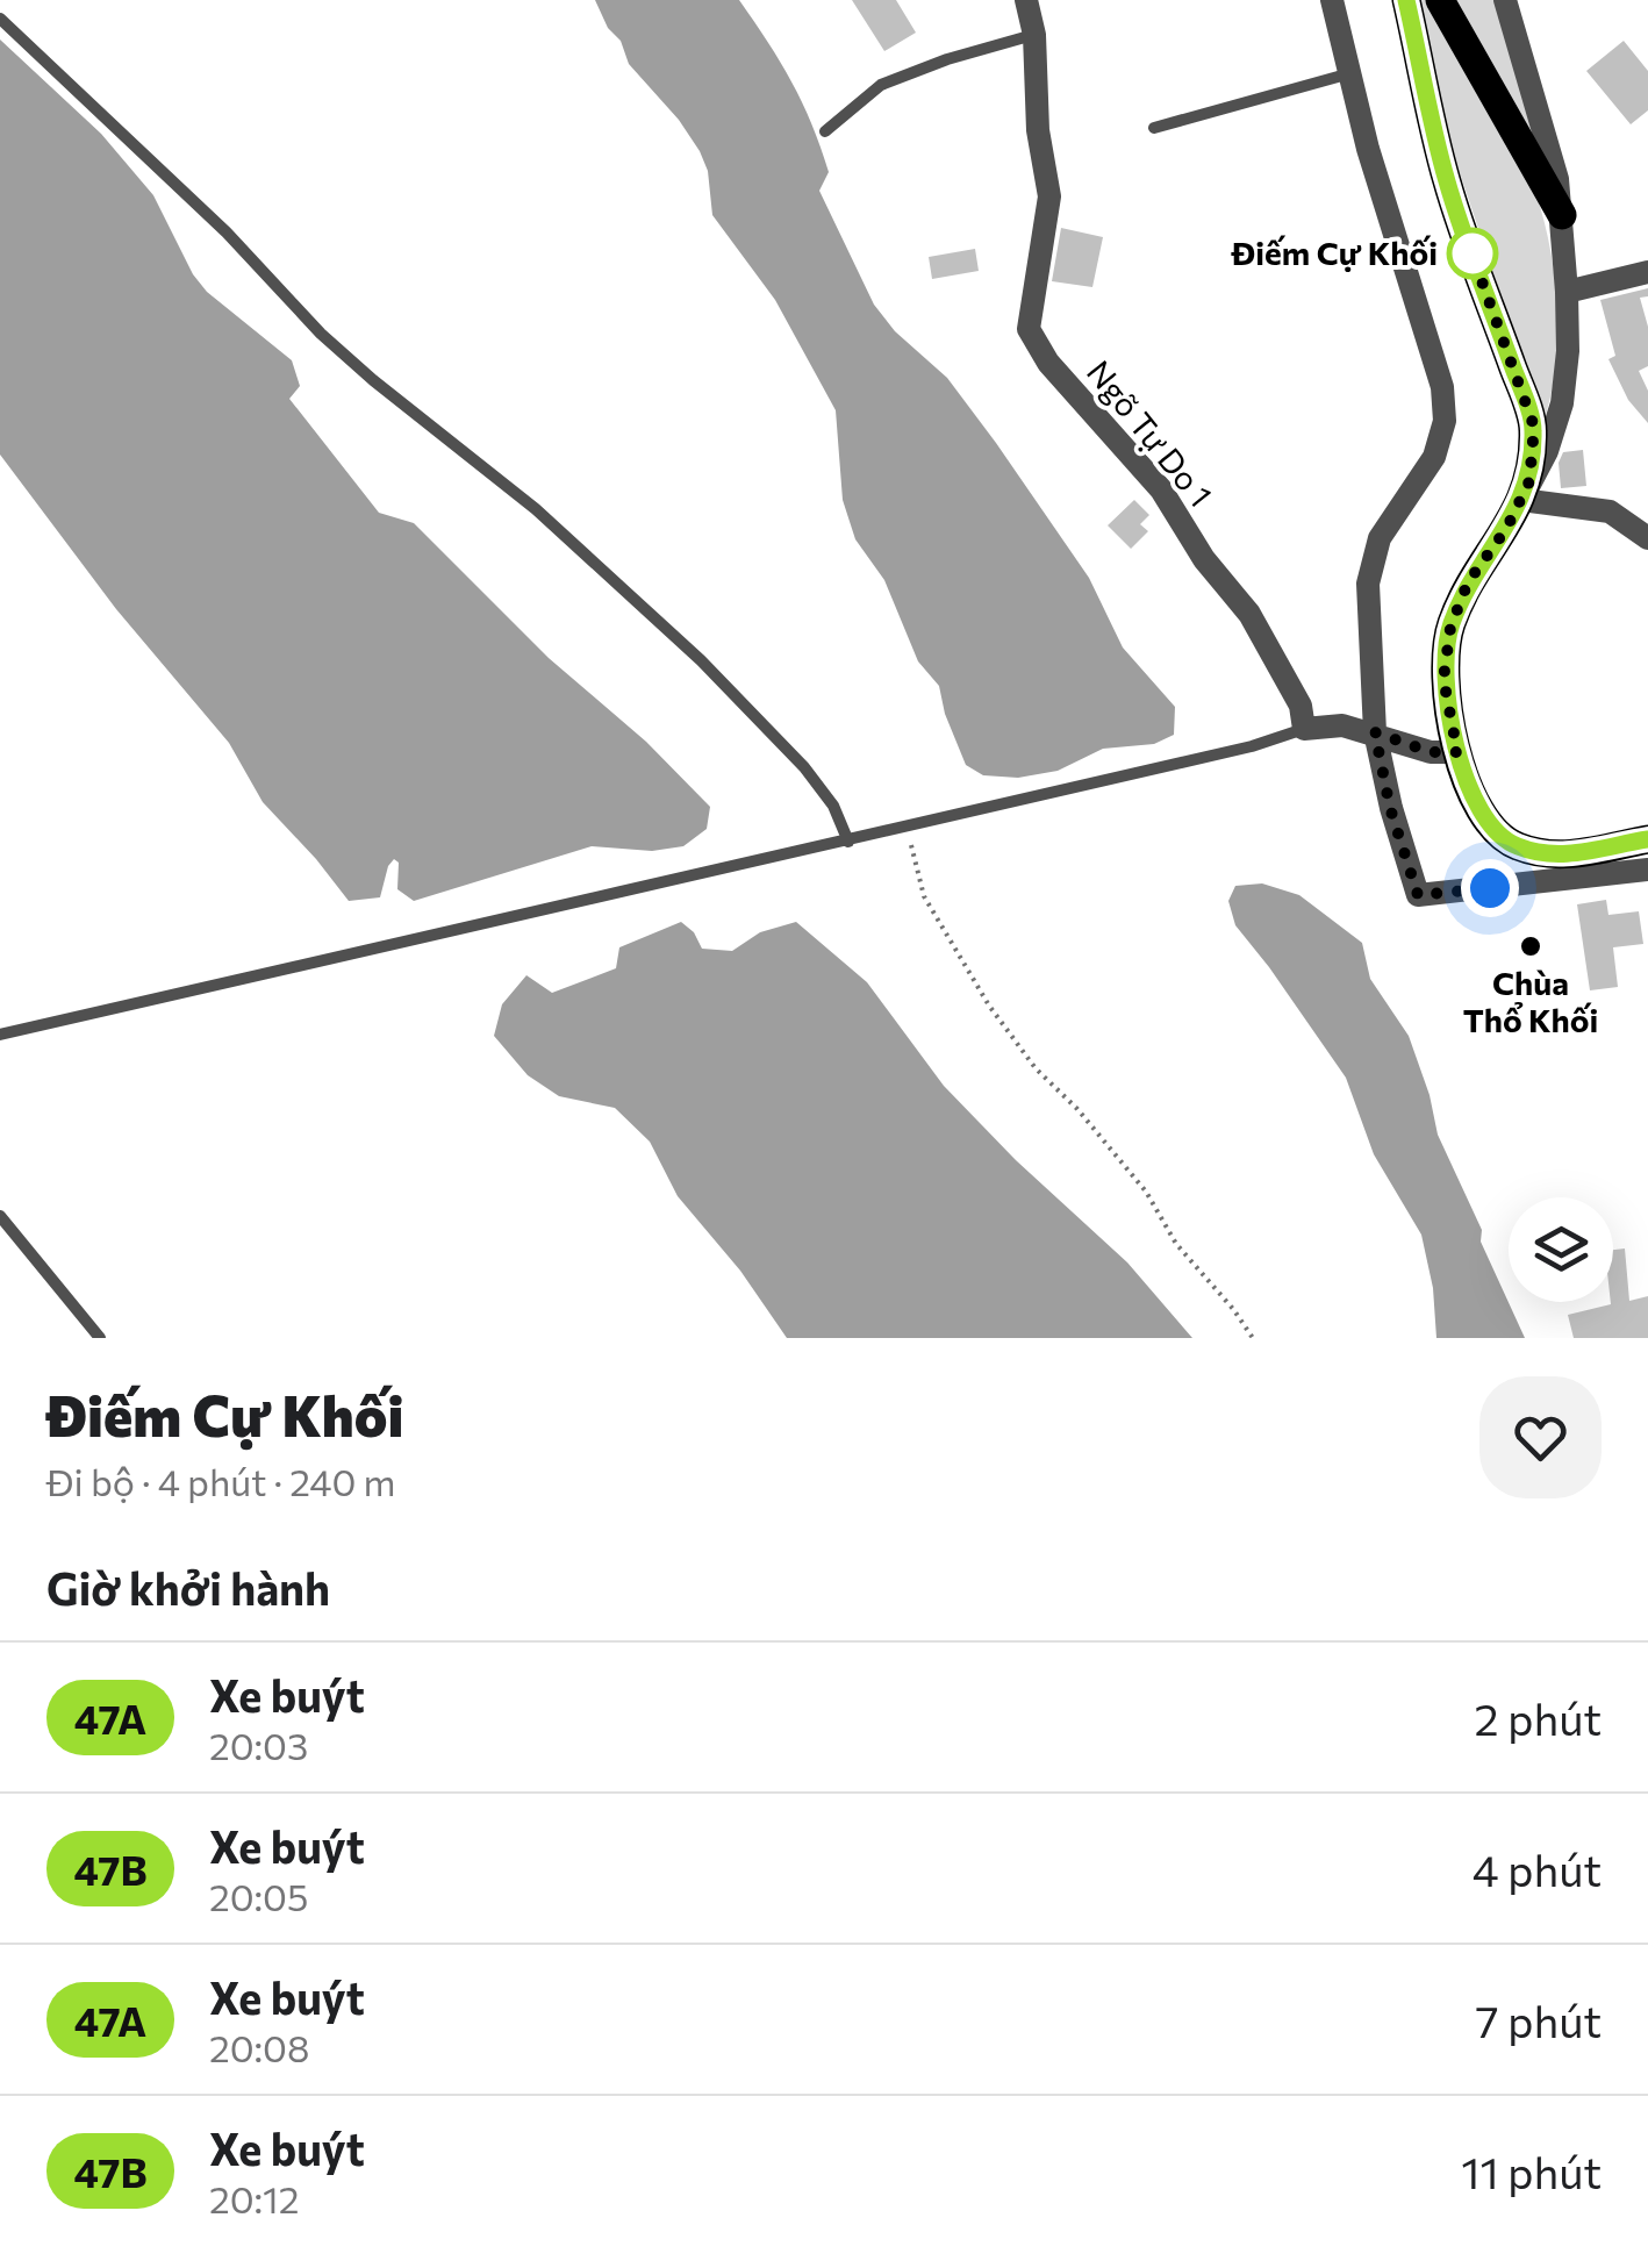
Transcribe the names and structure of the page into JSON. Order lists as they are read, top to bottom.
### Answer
{
  "streets": {
    "street": ["Ngõ Tự Do 1"]
  },
  "places": ["Điếm Cự Khối", "Chùa Thổ Khối"],
  "lines": ["bus line 47A"],
  "page": {
    "heading": [
      ["Điếm Cự Khối", "Đi bộ · 4 phút · 240 m"],
      "Giờ khởi hành"
    ],
    "list": [
      {
        "mark": "47A",
        "name": "Xe buýt",
        "note": "20:03",
        "value": "2 phút"
      },
      {
        "mark": "47B",
        "name": "Xe buýt",
        "note": "20:05",
        "value": "4 phút"
      },
      {
        "mark": "47A",
        "name": "Xe buýt",
        "note": "20:08",
        "value": "7 phút"
      },
      {
        "mark": "47B",
        "name": "Xe buýt",
        "note": "20:12",
        "value": "11 phút"
      }
    ]
  }
}
